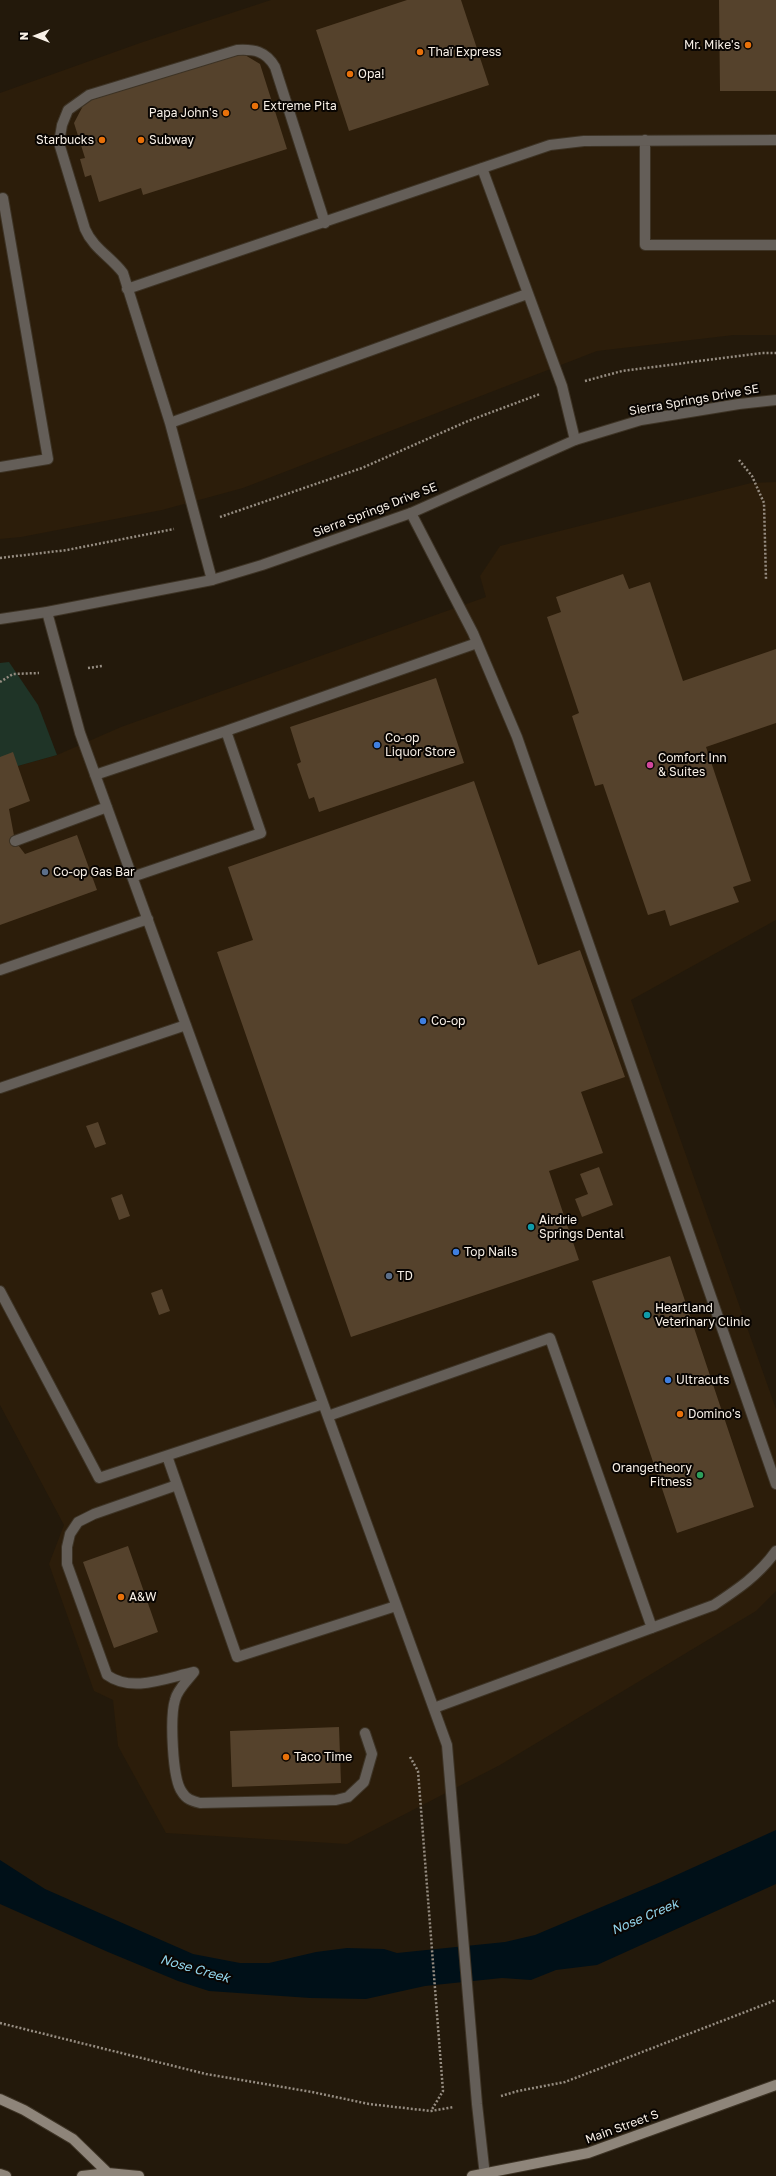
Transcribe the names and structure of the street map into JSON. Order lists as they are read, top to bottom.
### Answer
{
  "streets": {
    "main road": ["Main Street S"],
    "street": ["Sierra Springs Drive SE"]
  },
  "water": ["Nose Creek"],
  "places": [
    "Mr. Mike's",
    "Thaï Express",
    "Opa!",
    "Extreme Pita",
    "Papa John's",
    "Starbucks",
    "Subway",
    "Co-op Liquor Store",
    "Comfort Inn & Suites",
    "Co-op Gas Bar",
    "Co-op",
    "Airdrie Springs Dental",
    "Top Nails",
    "TD",
    "Heartland Veterinary Clinic",
    "Ultracuts",
    "Domino's",
    "Orangetheory Fitness",
    "A&W",
    "Taco Time"
  ],
  "north": "left"
}
